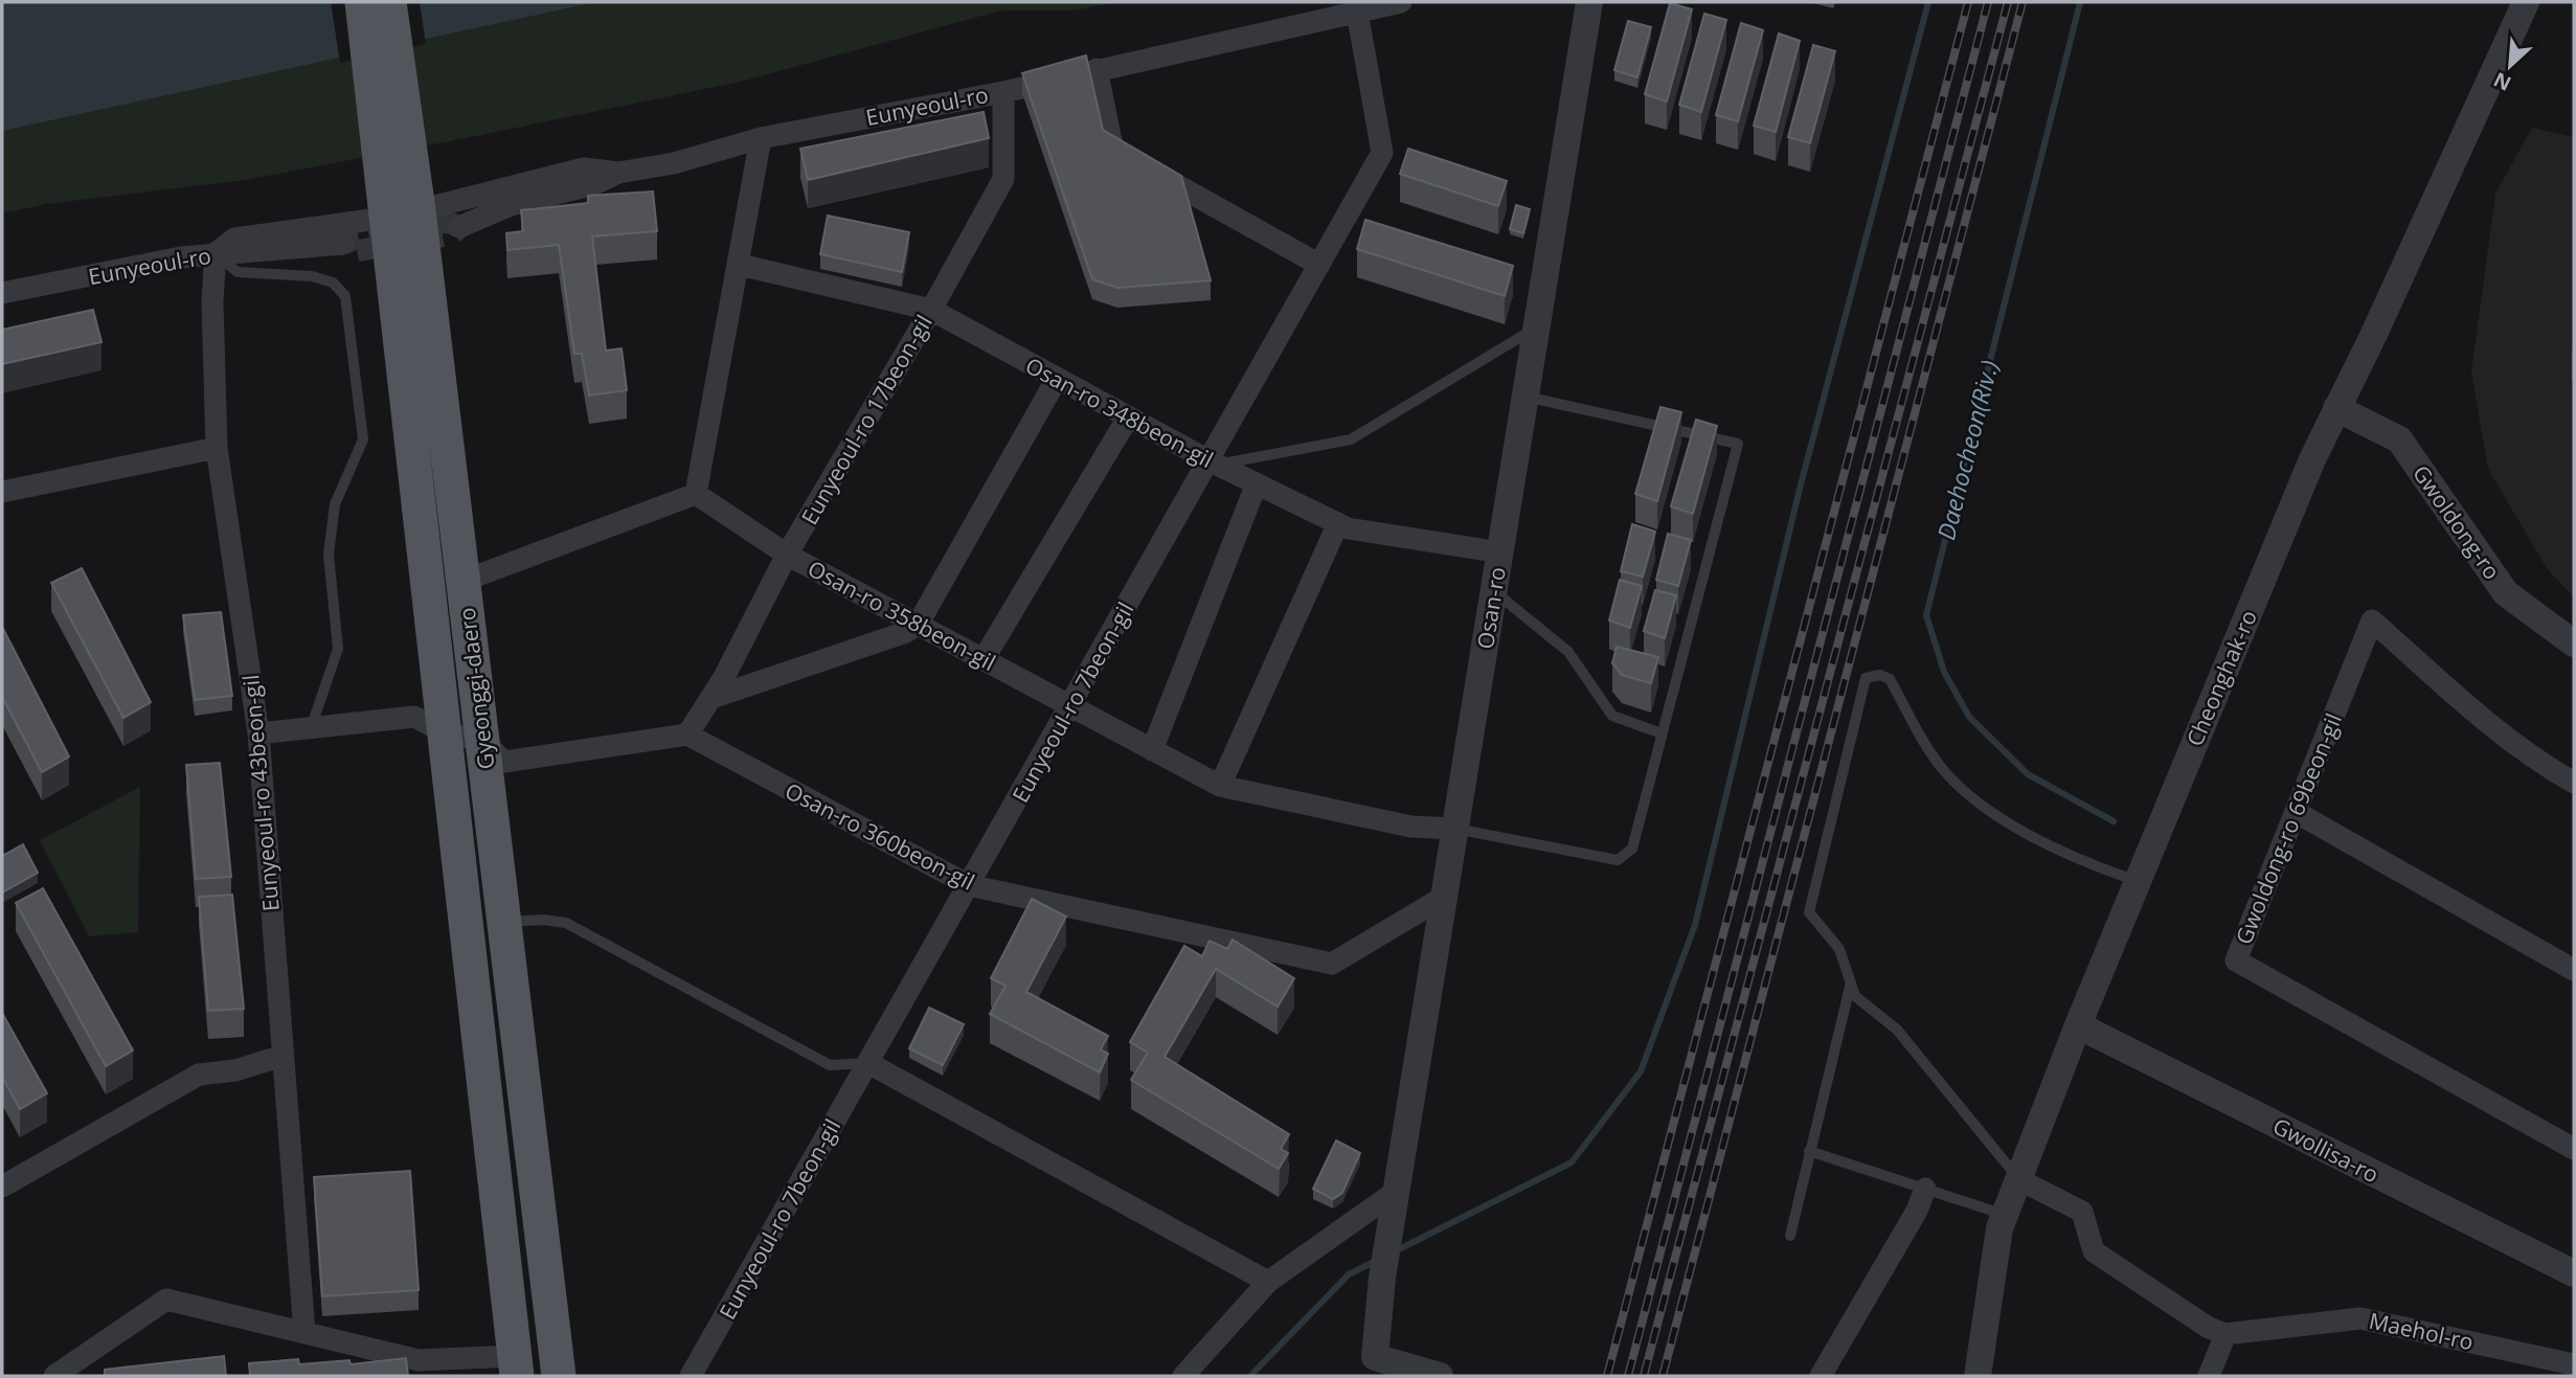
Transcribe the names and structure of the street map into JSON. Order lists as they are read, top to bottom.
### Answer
{
  "streets": {
    "main road": ["Gyeonggi-daero"],
    "street": [
      "Eunyeoul-ro",
      "Osan-ro 348beon-gil",
      "Eunyeoul-ro 17beon-gil",
      "Gwoldong-ro",
      "Osan-ro",
      "Osan-ro 358beon-gil",
      "Cheonghak-ro",
      "Eunyeoul-ro 7beon-gil",
      "Eunyeoul-ro 43beon-gil",
      "Gwoldong-ro 69beon-gil",
      "Osan-ro 360beon-gil",
      "Gwollisa-ro",
      "Maehol-ro"
    ]
  },
  "crossings": [
    ["Eunyeoul-ro", "Eunyeoul-ro 17beon-gil"],
    ["Eunyeoul-ro", "Eunyeoul-ro 7beon-gil"],
    ["Eunyeoul-ro", "Eunyeoul-ro 43beon-gil"],
    ["Osan-ro 348beon-gil", "Eunyeoul-ro 17beon-gil"],
    ["Osan-ro 348beon-gil", "Osan-ro"],
    ["Osan-ro 348beon-gil", "Eunyeoul-ro 7beon-gil"],
    ["Eunyeoul-ro 17beon-gil", "Osan-ro 358beon-gil"],
    ["Eunyeoul-ro 17beon-gil", "Osan-ro 360beon-gil"],
    ["Gwoldong-ro", "Cheonghak-ro"],
    ["Osan-ro", "Osan-ro 358beon-gil"],
    ["Osan-ro", "Osan-ro 360beon-gil"],
    ["Osan-ro 358beon-gil", "Eunyeoul-ro 7beon-gil"],
    ["Cheonghak-ro", "Gwollisa-ro"],
    ["Eunyeoul-ro 7beon-gil", "Osan-ro 360beon-gil"]
  ],
  "water": ["Daehocheon(Riv.)"],
  "north": "bottom left"
}
